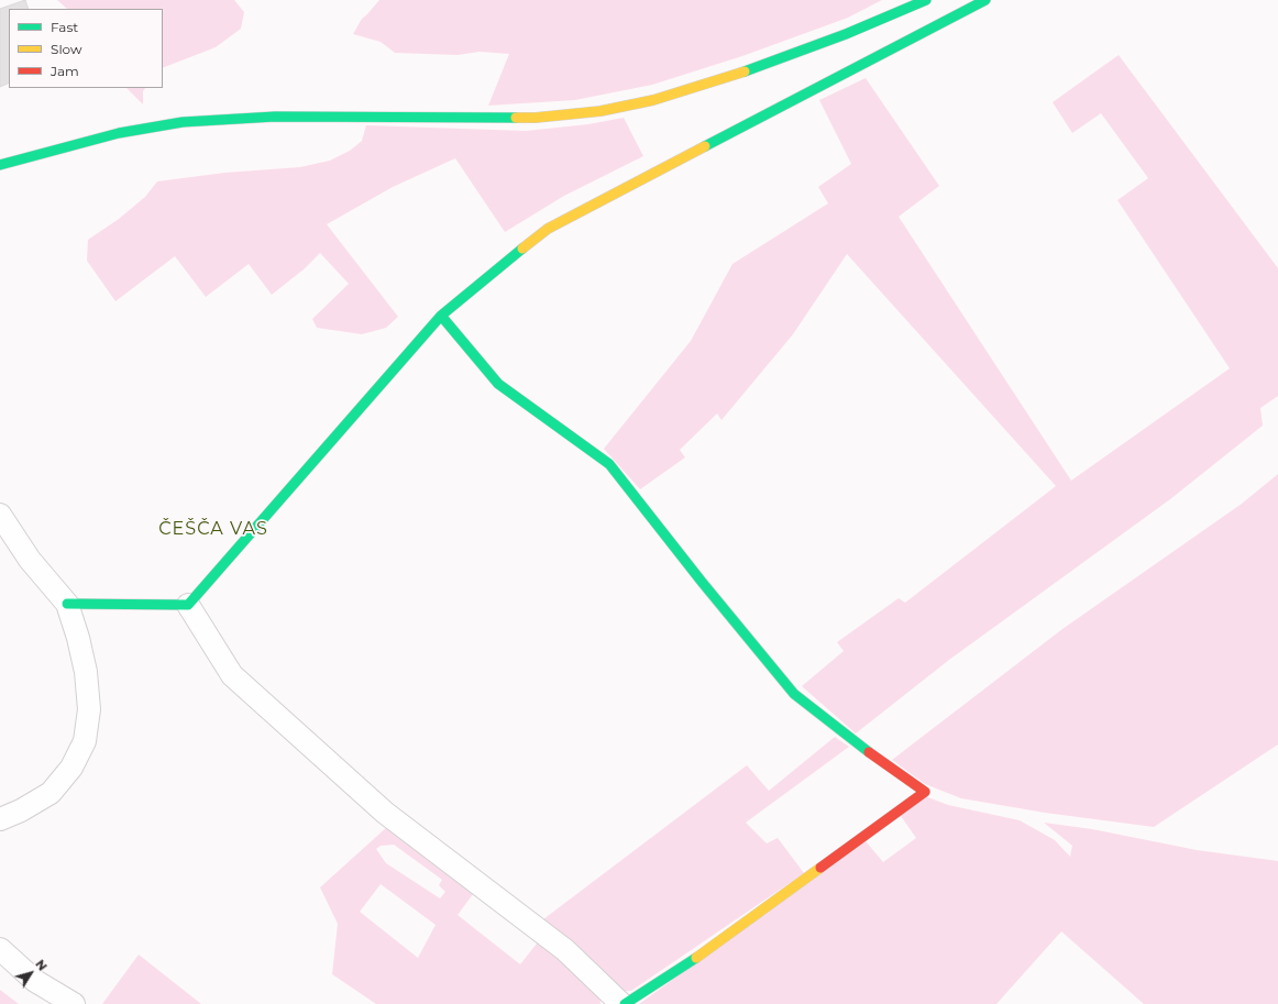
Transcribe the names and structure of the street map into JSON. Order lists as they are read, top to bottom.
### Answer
{
  "districts": ["ČEŠČA VAS"],
  "legend": ["Fast", "Slow", "Jam"],
  "north": "top right"
}
